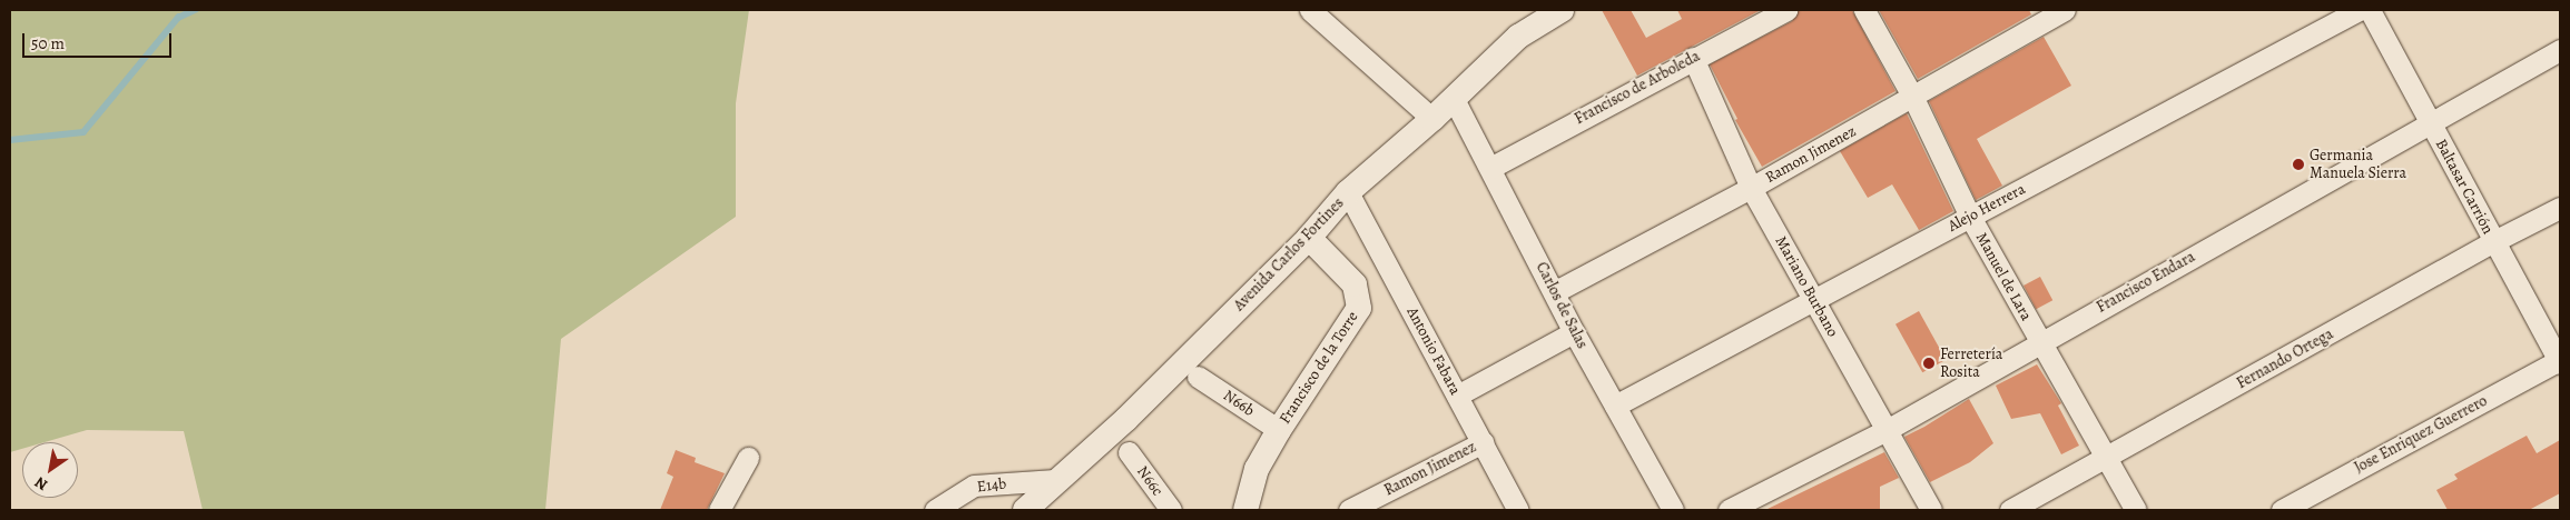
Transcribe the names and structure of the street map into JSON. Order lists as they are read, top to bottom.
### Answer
{
  "streets": {
    "street": [
      "Francisco de Arboleda",
      "Ramon Jimenez",
      "Baltasar Carrión",
      "Alejo Herrera",
      "Avenida Carlos Fortines",
      "Manuel de Lara",
      "Francisco Endara",
      "Mariano Burbano",
      "Carlos de Salas",
      "Antonio Fabara",
      "Fernando Ortega",
      "Francisco de la Torre",
      "N66b",
      "Jose Enriquez Guerrero",
      "N66c",
      "E14b"
    ]
  },
  "crossings": [
    ["Francisco de Arboleda", "Mariano Burbano"],
    ["Francisco de Arboleda", "Carlos de Salas"],
    ["Ramon Jimenez", "Manuel de Lara"],
    ["Ramon Jimenez", "Mariano Burbano"],
    ["Ramon Jimenez", "Carlos de Salas"],
    ["Ramon Jimenez", "Antonio Fabara"],
    ["Baltasar Carrión", "Francisco Endara"],
    ["Baltasar Carrión", "Fernando Ortega"],
    ["Baltasar Carrión", "Jose Enriquez Guerrero"],
    ["Alejo Herrera", "Manuel de Lara"],
    ["Alejo Herrera", "Mariano Burbano"],
    ["Alejo Herrera", "Carlos de Salas"],
    ["Avenida Carlos Fortines", "Carlos de Salas"],
    ["Avenida Carlos Fortines", "Antonio Fabara"],
    ["Avenida Carlos Fortines", "Francisco de la Torre"],
    ["Avenida Carlos Fortines", "E14b"],
    ["Manuel de Lara", "Francisco Endara"],
    ["Manuel de Lara", "Fernando Ortega"],
    ["Francisco Endara", "Mariano Burbano"],
    ["Francisco de la Torre", "N66b"]
  ],
  "places": ["Germania Manuela Sierra", "Ferretería Rosita"],
  "scale_bar": "50 m",
  "north": "bottom left"
}
